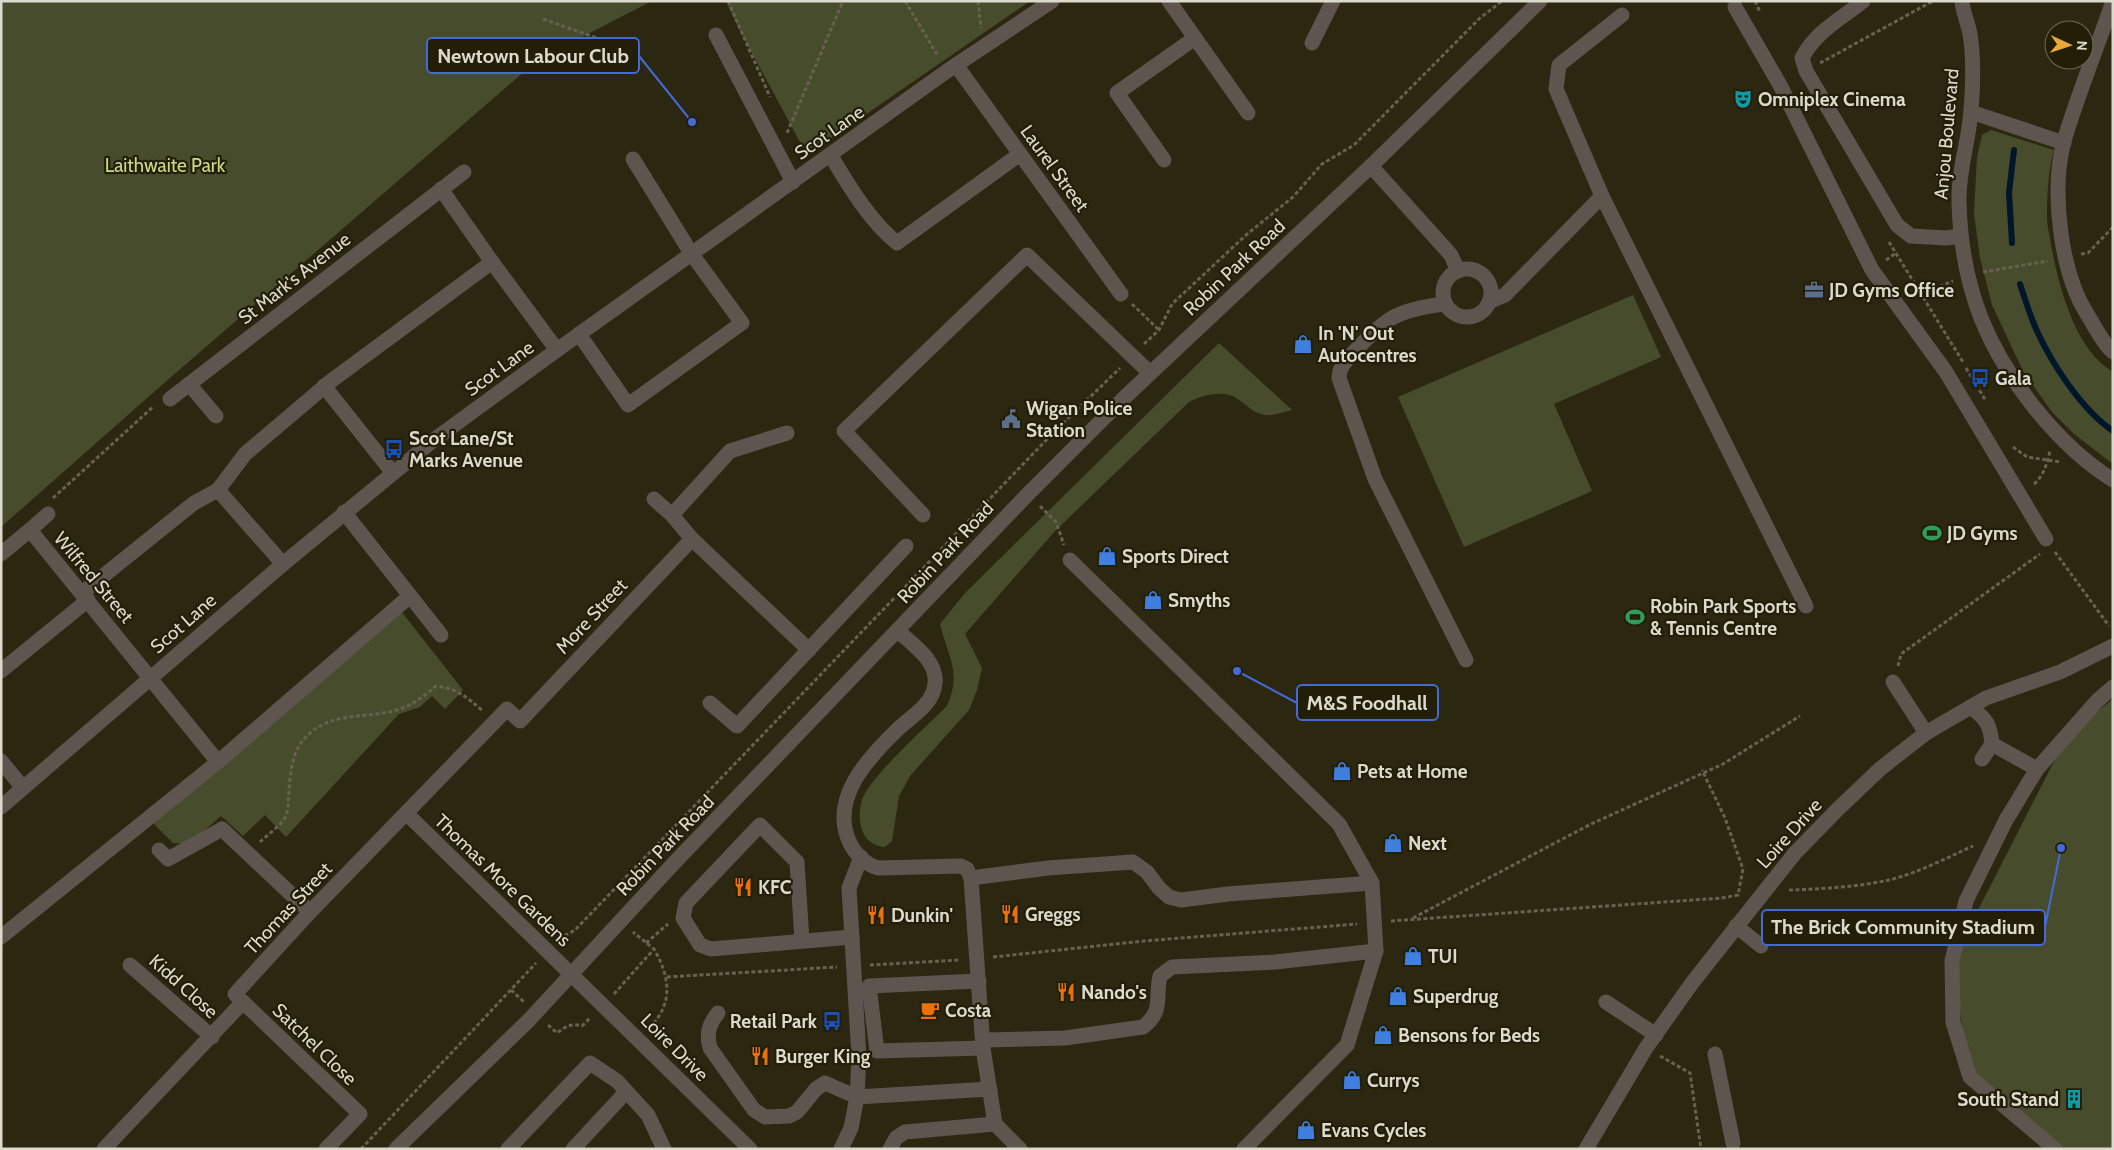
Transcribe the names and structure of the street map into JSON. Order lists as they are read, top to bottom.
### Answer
{
  "streets": {
    "street": [
      "Scot Lane",
      "Anjou Boulevard",
      "Laurel Street",
      "Robin Park Road",
      "St Mark's Avenue",
      "Wilfred Street",
      "More Street",
      "Loire Drive",
      "Thomas More Gardens",
      "Thomas Street",
      "Kidd Close",
      "Satchel Close"
    ]
  },
  "crossings": [
    ["Scot Lane", "Laurel Street"],
    ["Scot Lane", "Wilfred Street"],
    ["Robin Park Road", "Loire Drive"],
    ["Robin Park Road", "Thomas More Gardens"],
    ["More Street", "Thomas Street"],
    ["Loire Drive", "Thomas More Gardens"],
    ["Thomas More Gardens", "Thomas Street"],
    ["Thomas Street", "Satchel Close"]
  ],
  "parks": ["Laithwaite Park"],
  "places": {
    "theatre": ["Omniplex Cinema"],
    "other": ["Newtown Labour Club", "M&S Foodhall", "The Brick Community Stadium"],
    "office": ["JD Gyms Office"],
    "shop": [
      "In 'N' Out Autocentres",
      "Sports Direct",
      "Smyths",
      "Pets at Home",
      "Next",
      "TUI",
      "Superdrug",
      "Bensons for Beds",
      "Currys",
      "Evans Cycles"
    ],
    "bus stop": ["Gala", "Scot Lane/St Marks Avenue", "Retail Park"],
    "public building": ["Wigan Police Station"],
    "sports": ["JD Gyms", "Robin Park Sports & Tennis Centre"],
    "restaurant": [
      "KFC",
      "Greggs",
      "Dunkin'",
      "Nando's",
      "Burger King"
    ],
    "cafe": ["Costa"],
    "building": ["South Stand"]
  },
  "north": "right"
}
